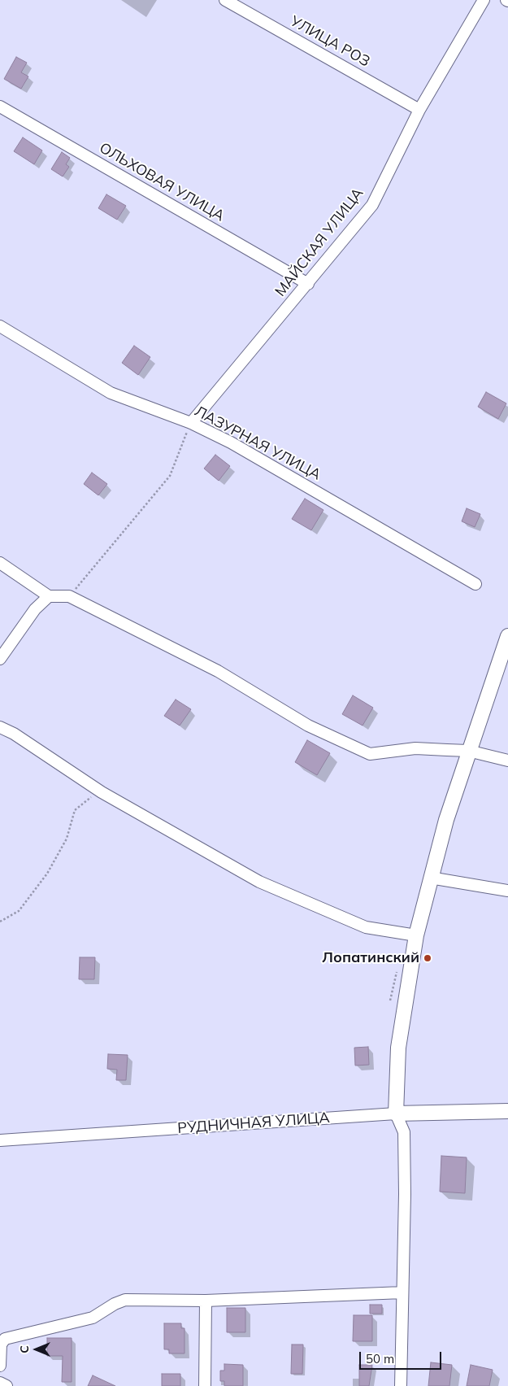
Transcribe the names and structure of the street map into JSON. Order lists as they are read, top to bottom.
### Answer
{
  "streets": {
    "main road": ["РУДНИЧНАЯ УЛИЦА"],
    "street": [
      "УЛИЦА РОЗ",
      "ОЛЬХОВАЯ УЛИЦА",
      "МАЙСКАЯ УЛИЦА",
      "ЛАЗУРНАЯ УЛИЦА"
    ]
  },
  "crossings": [
    ["УЛИЦА РОЗ", "МАЙСКАЯ УЛИЦА"],
    ["ОЛЬХОВАЯ УЛИЦА", "МАЙСКАЯ УЛИЦА"],
    ["МАЙСКАЯ УЛИЦА", "ЛАЗУРНАЯ УЛИЦА"]
  ],
  "places": ["Лопатинский"],
  "scale_bar": "50 m",
  "north": "left"
}
